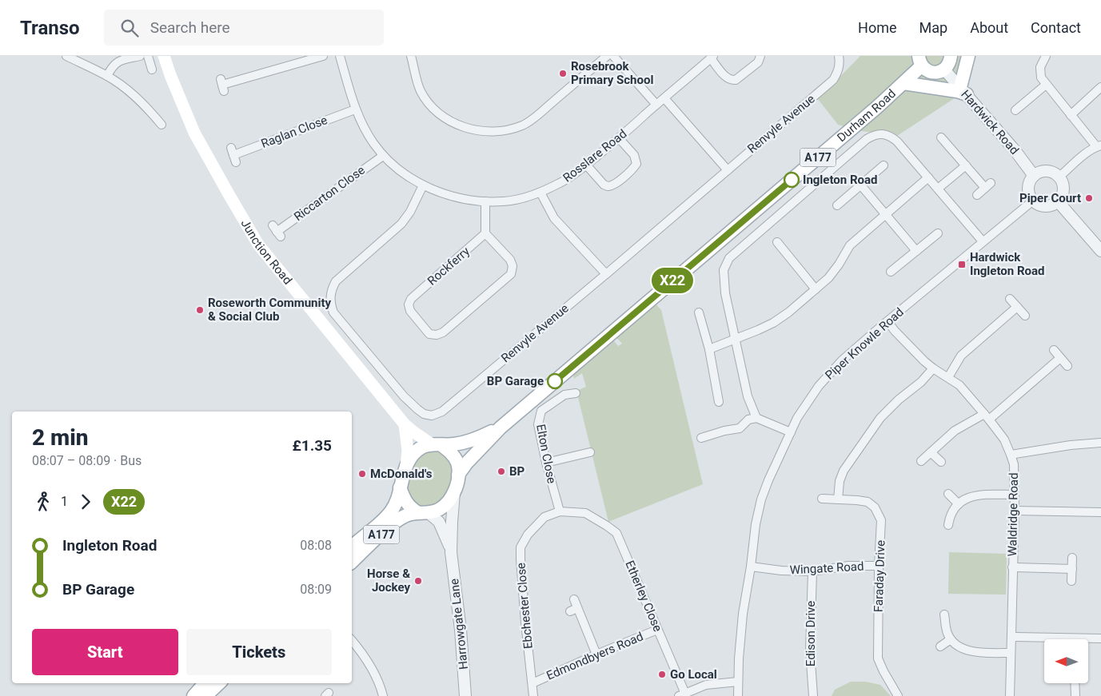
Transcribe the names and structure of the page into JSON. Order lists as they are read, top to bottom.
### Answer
{
  "streets": {
    "main road": ["Durham Road", "A177", "Junction Road"],
    "street": [
      "Hardwick Road",
      "Renvyle Avenue",
      "Raglan Close",
      "Rosslare Road",
      "Riccarton Close",
      "Rockferry",
      "Piper Knowle Road",
      "Elton Close",
      "Waldridge Road",
      "Wingate Road",
      "Faraday Drive",
      "Etherley Close",
      "Ebchester Close",
      "Harrowgate Lane",
      "Edison Drive",
      "Edmondbyers Road"
    ]
  },
  "crossings": [
    ["Durham Road", "Hardwick Road"],
    ["Durham Road", "Junction Road"],
    ["Durham Road", "Harrowgate Lane"],
    ["Hardwick Road", "Piper Knowle Road"],
    ["Renvyle Avenue", "Rosslare Road"],
    ["Raglan Close", "Rosslare Road"],
    ["Rosslare Road", "Riccarton Close"],
    ["Junction Road", "Harrowgate Lane"],
    ["Piper Knowle Road", "Waldridge Road"],
    ["Piper Knowle Road", "Wingate Road"],
    ["Elton Close", "Ebchester Close"],
    ["Wingate Road", "Faraday Drive"],
    ["Wingate Road", "Edison Drive"],
    ["Etherley Close", "Ebchester Close"],
    ["Etherley Close", "Edmondbyers Road"],
    ["Ebchester Close", "Edmondbyers Road"]
  ],
  "places": {
    "other": [
      "Rosebrook Primary School",
      "Ingleton Road",
      "Piper Court",
      "Roseworth Community & Social Club",
      "BP Garage",
      "BP",
      "McDonald's",
      "Horse & Jockey",
      "Go Local"
    ],
    "transit": ["Hardwick Ingleton Road"]
  },
  "lines": ["bus line X22"],
  "north": "left",
  "page": {
    "header": "Transo",
    "search": "Search here",
    "nav": [
      "Home",
      "Map",
      "About",
      "Contact"
    ],
    "on_map": "X22",
    "heading": ["2 min", "08:07 – 08:09 · Bus", "£1.35"],
    "legs": ["1", "X22"],
    "list": [
      {
        "name": "Ingleton Road",
        "value": "08:08"
      },
      {
        "name": "BP Garage",
        "value": "08:09"
      }
    ],
    "buttons": ["Start", "Tickets"]
  }
}
